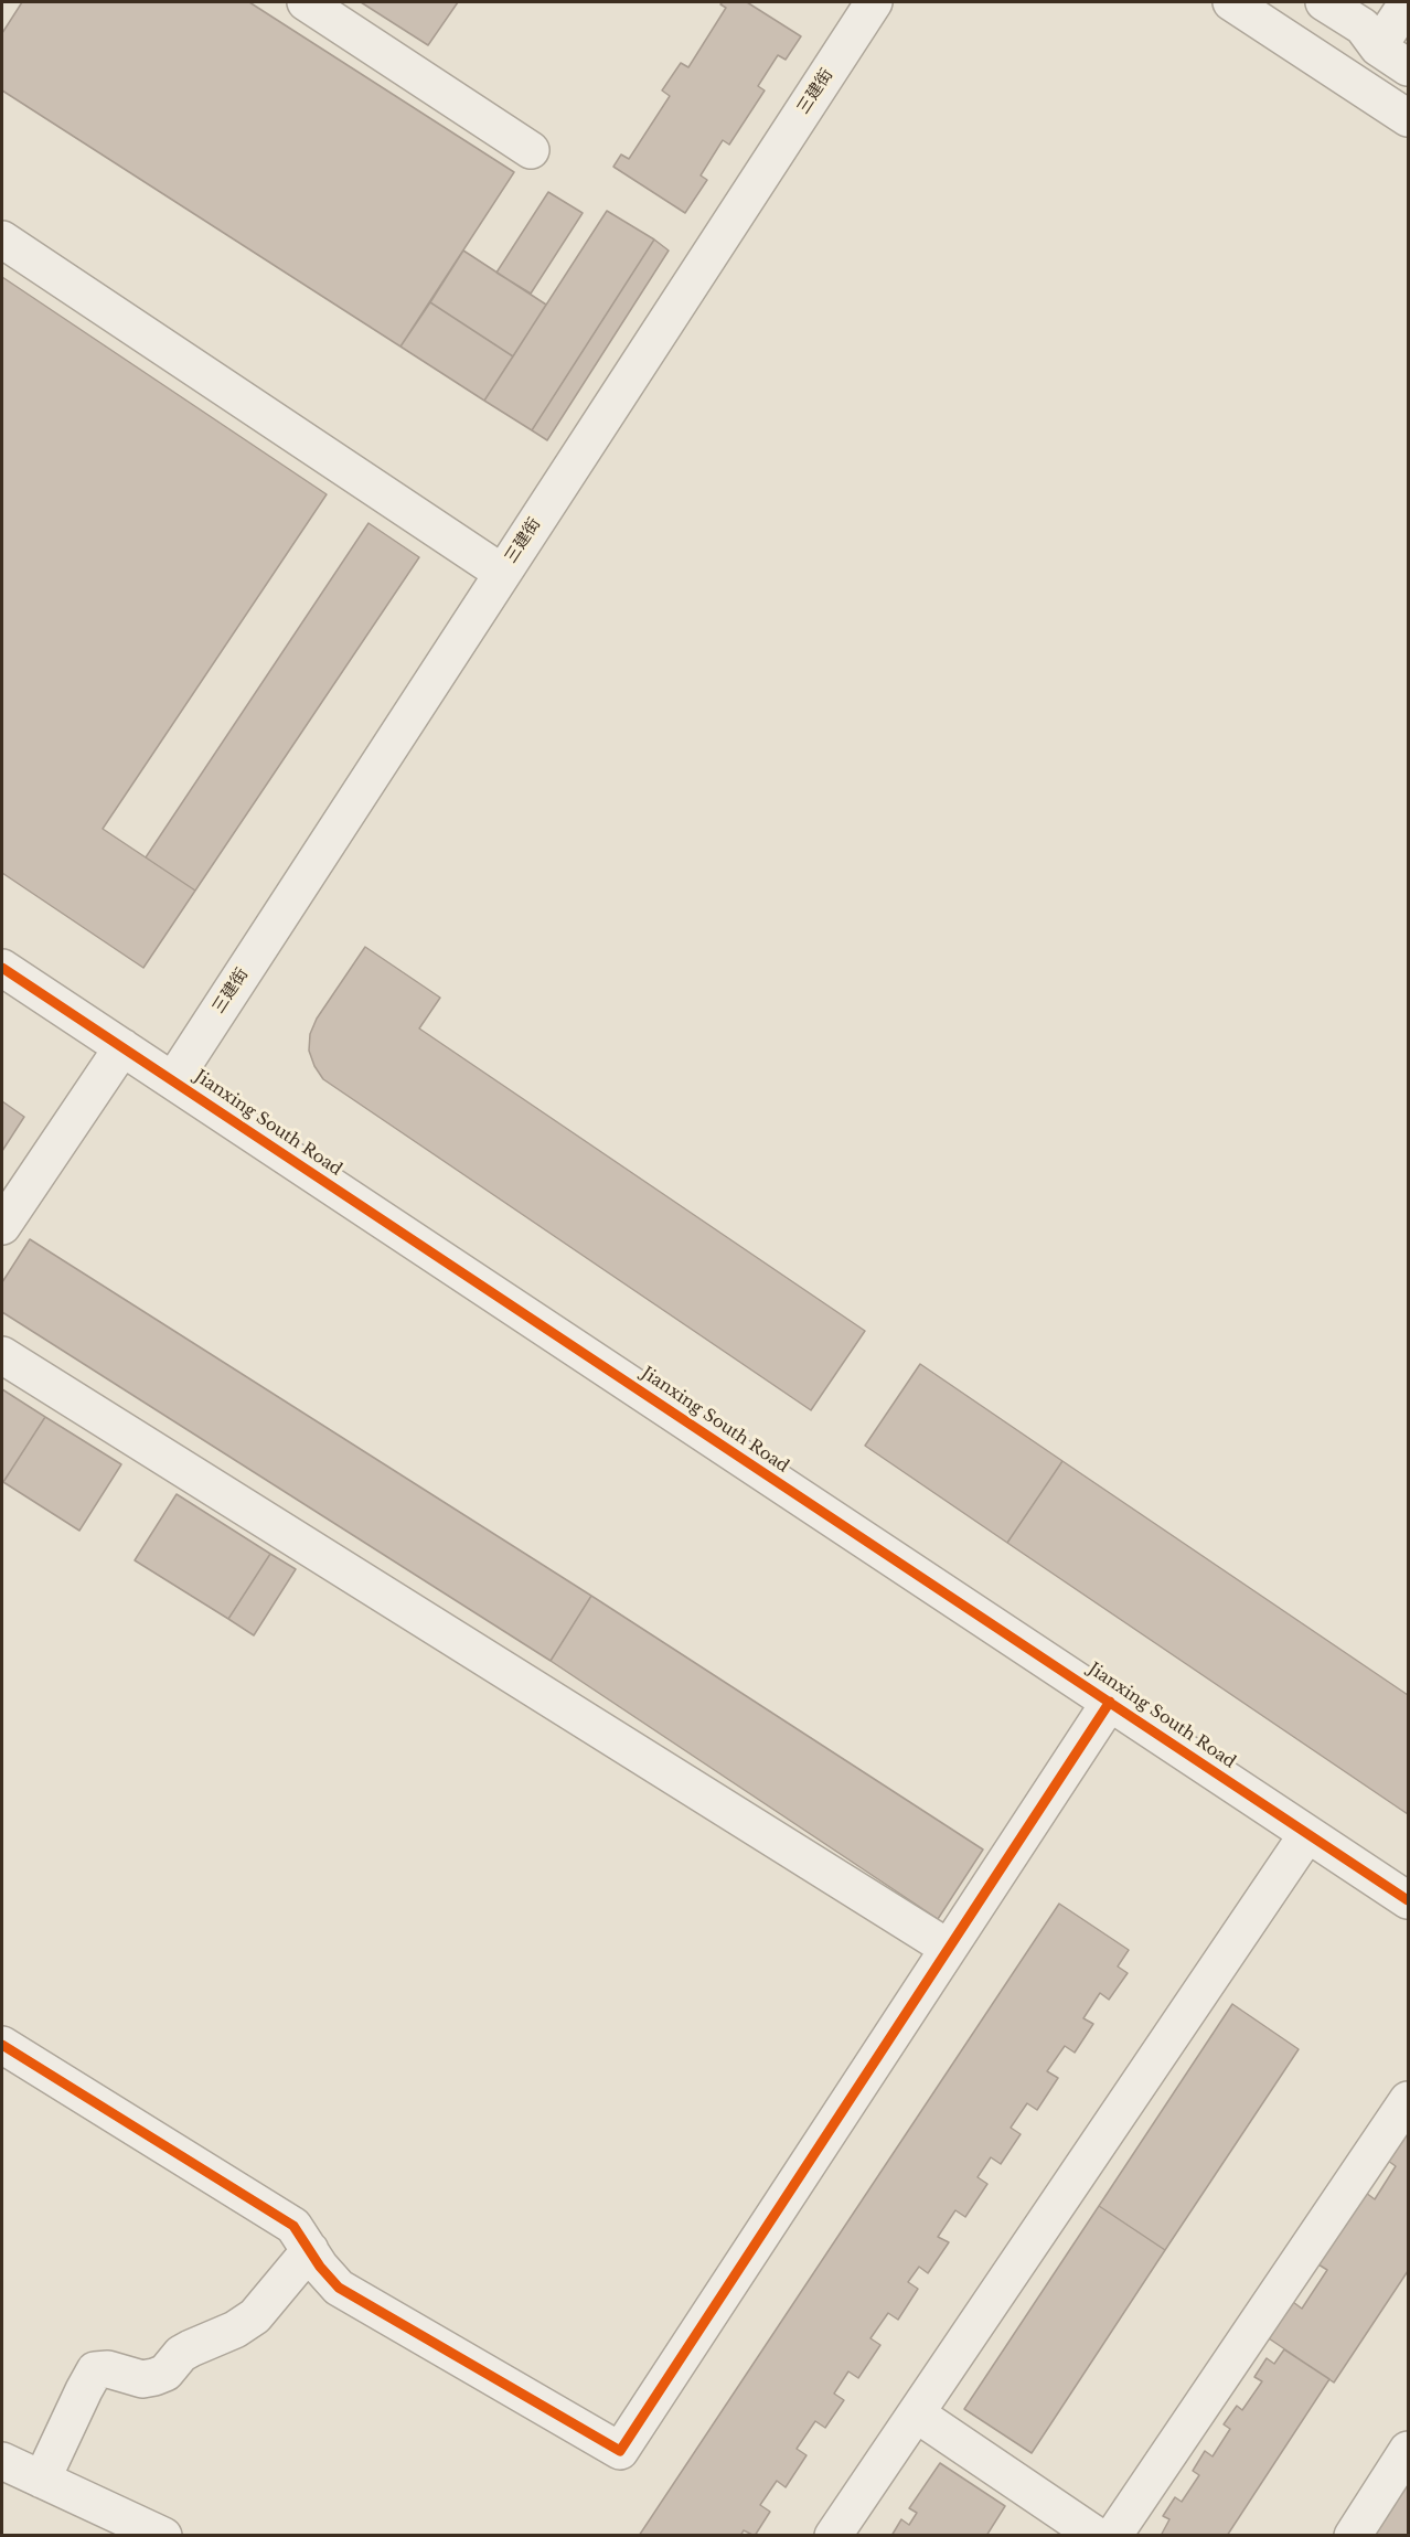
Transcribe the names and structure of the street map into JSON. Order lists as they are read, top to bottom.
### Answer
{
  "streets": {
    "street": ["三建街", "Jianxing South Road"]
  },
  "crossings": [
    ["三建街", "Jianxing South Road"]
  ]
}
